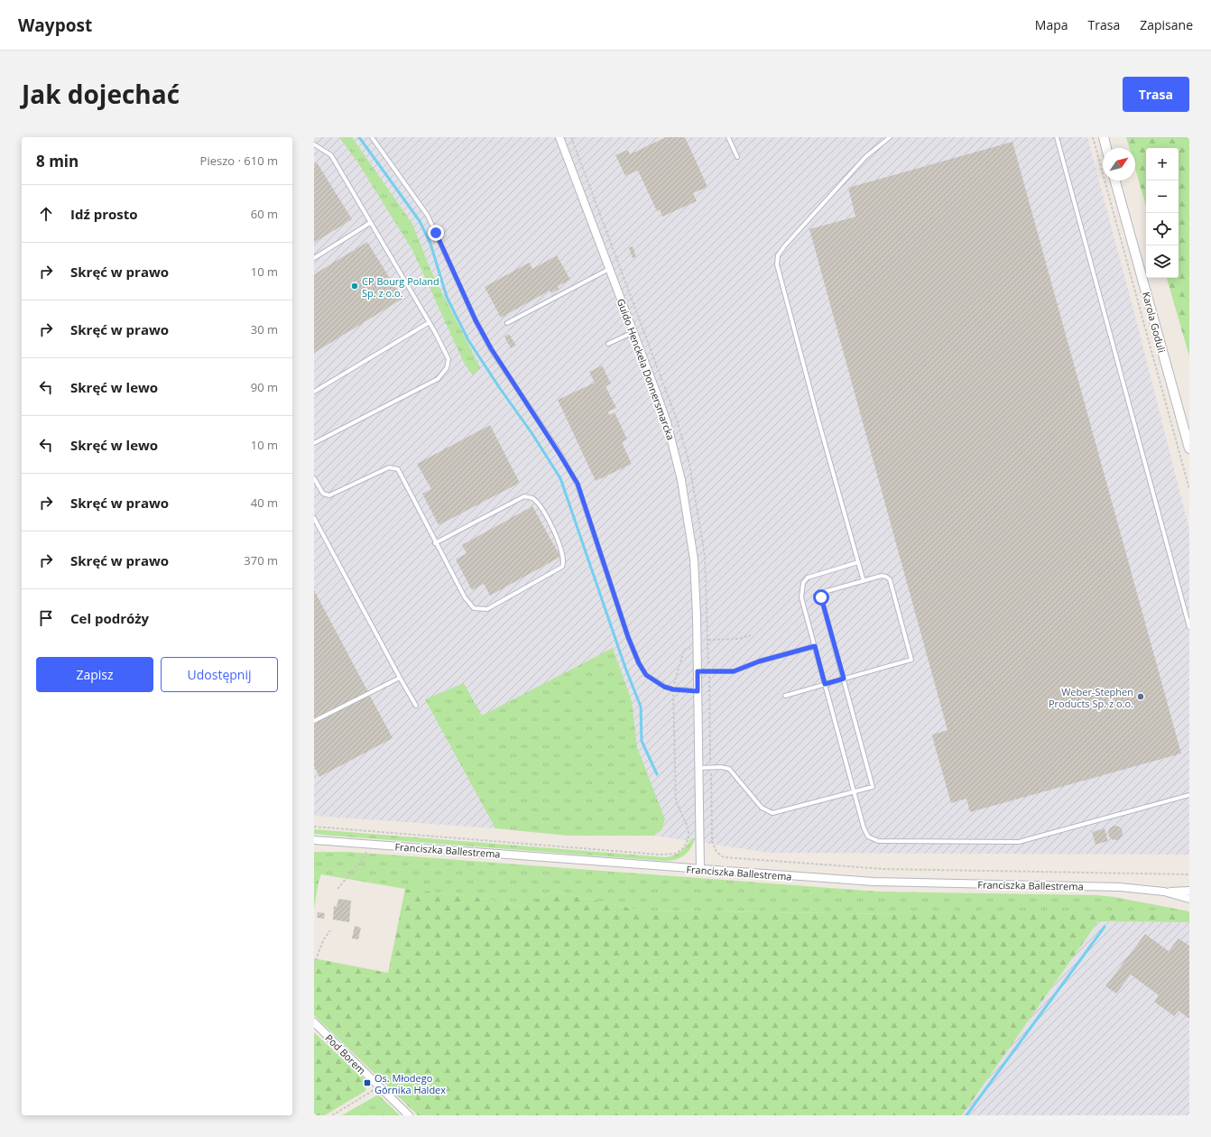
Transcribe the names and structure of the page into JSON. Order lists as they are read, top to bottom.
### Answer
{
  "streets": {
    "street": [
      "Karola Goduli",
      "Guido Henckela Donnersmarcka",
      "Franciszka Ballestrema",
      "Pod Borem"
    ]
  },
  "crossings": [
    ["Guido Henckela Donnersmarcka", "Franciszka Ballestrema"]
  ],
  "places": {
    "other": ["CP Bourg Poland Sp. z o.o.", "Weber-Stephen Products Sp. z o.o."],
    "transit": ["Os. Młodego Górnika Haldex"]
  },
  "north": "top right",
  "page": {
    "header": "Waypost",
    "nav": ["Mapa", "Trasa", "Zapisane"],
    "title": "Jak dojechać",
    "buttons": [
      "Trasa",
      ["Zapisz", "Udostępnij"]
    ],
    "heading": ["8 min", "Pieszo · 610 m"],
    "map_buttons": ["+", "−"],
    "list": [
      ["Idź prosto", "60 m"],
      ["Skręć w prawo", "10 m"],
      ["Skręć w prawo", "30 m"],
      ["Skręć w lewo", "90 m"],
      ["Skręć w lewo", "10 m"],
      ["Skręć w prawo", "40 m"],
      ["Skręć w prawo", "370 m"],
      "Cel podróży"
    ]
  }
}
